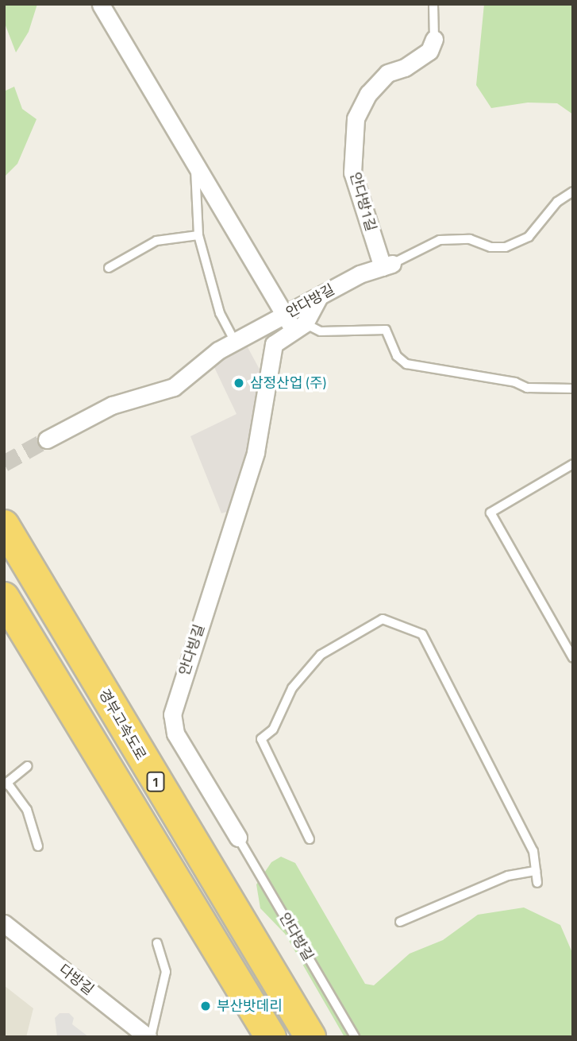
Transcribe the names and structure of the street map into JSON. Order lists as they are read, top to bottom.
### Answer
{
  "streets": {
    "highway": ["경부고속도로", "1"],
    "street": [
      "안다방1길",
      "안다방길",
      "안다빙길",
      "다방길"
    ]
  },
  "crossings": [
    ["안다방1길", "안다방길"],
    ["안다방길", "안다빙길"]
  ],
  "places": ["삼정산업 (주)", "부산밧데리"]
}
